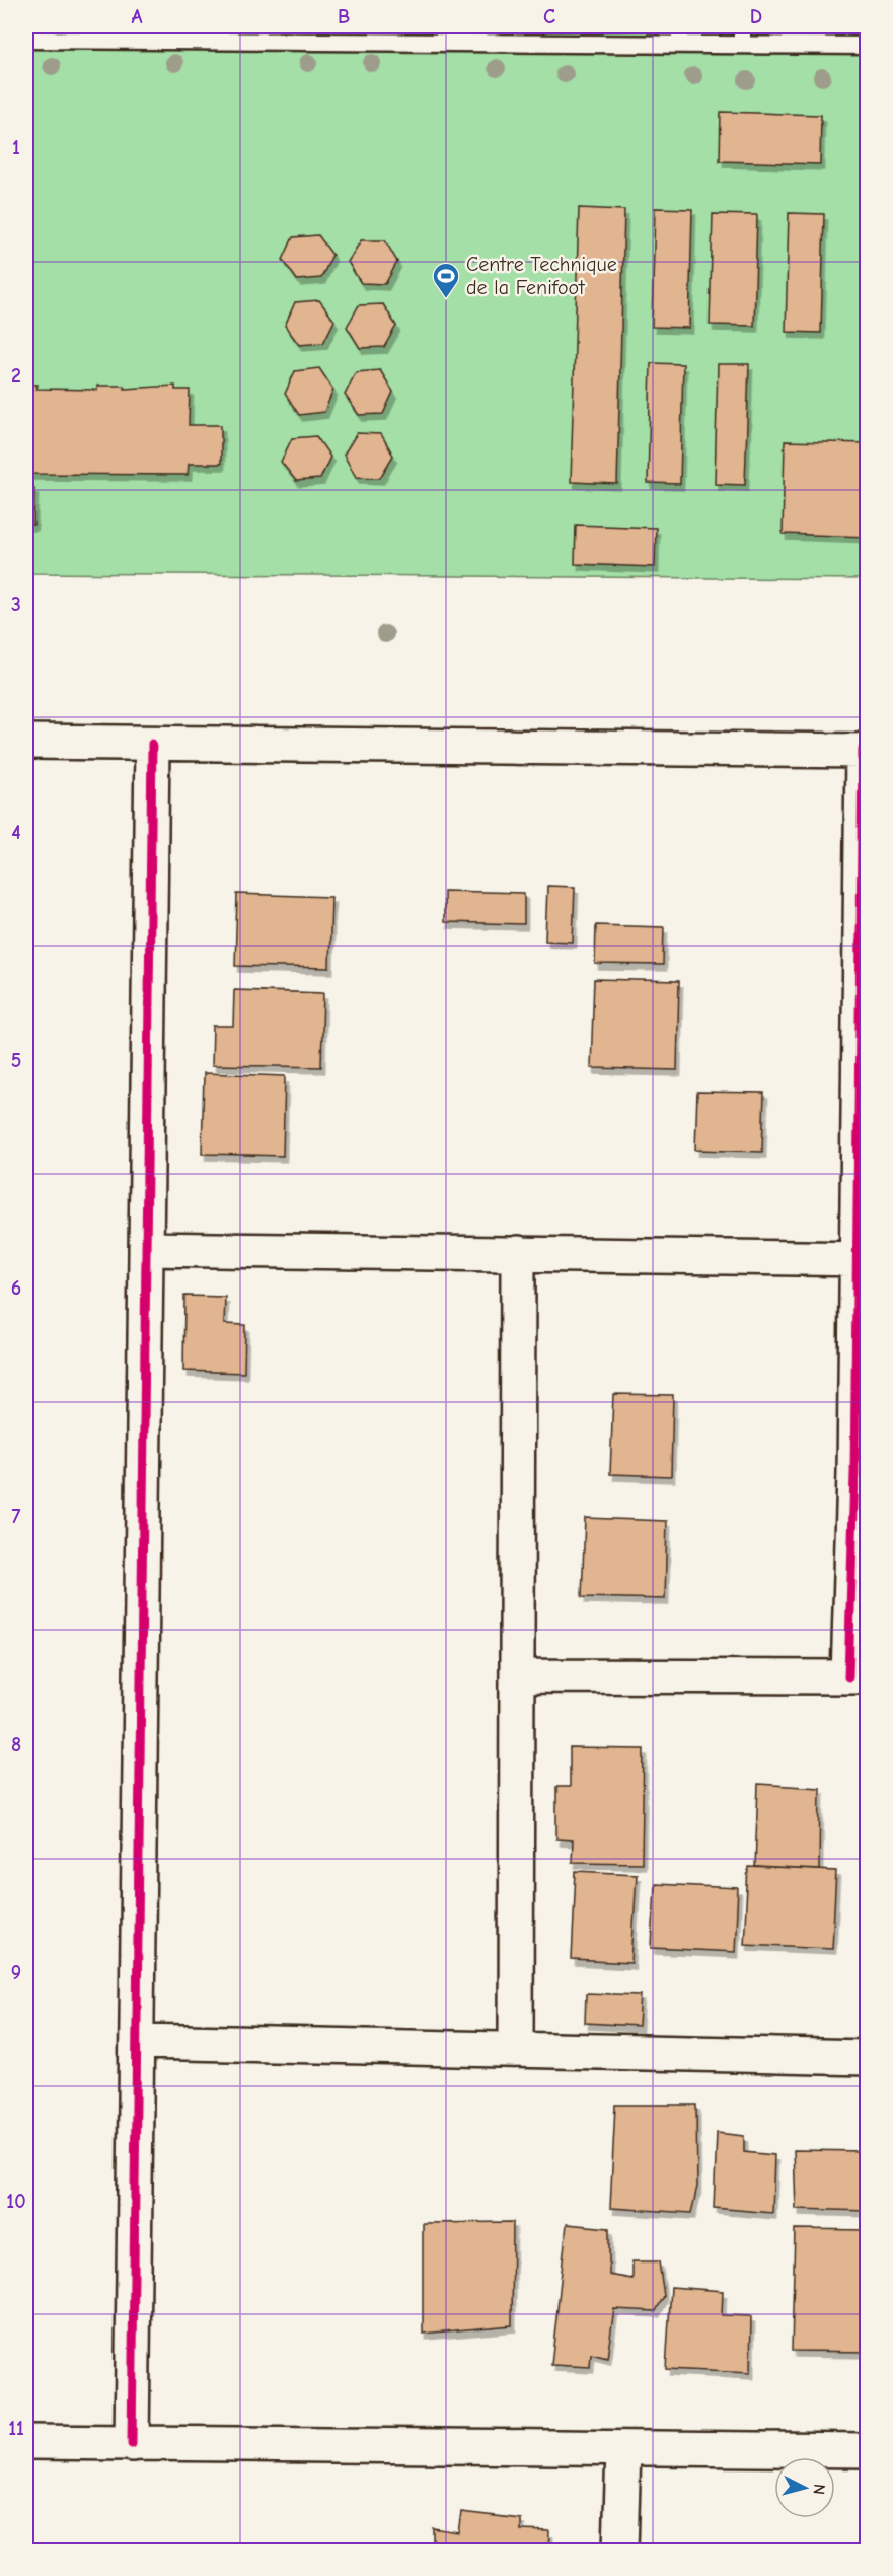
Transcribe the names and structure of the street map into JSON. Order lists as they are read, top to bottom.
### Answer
{
  "places": {
    "sports": ["Centre Technique de la Fenifoot"]
  },
  "north": "right",
  "grid": {
    "columns": [
      "A",
      "B",
      "C",
      "D"
    ],
    "rows": [
      "1",
      "2",
      "3",
      "4",
      "5",
      "6",
      "7",
      "8",
      "9",
      "10",
      "11"
    ]
  }
}
